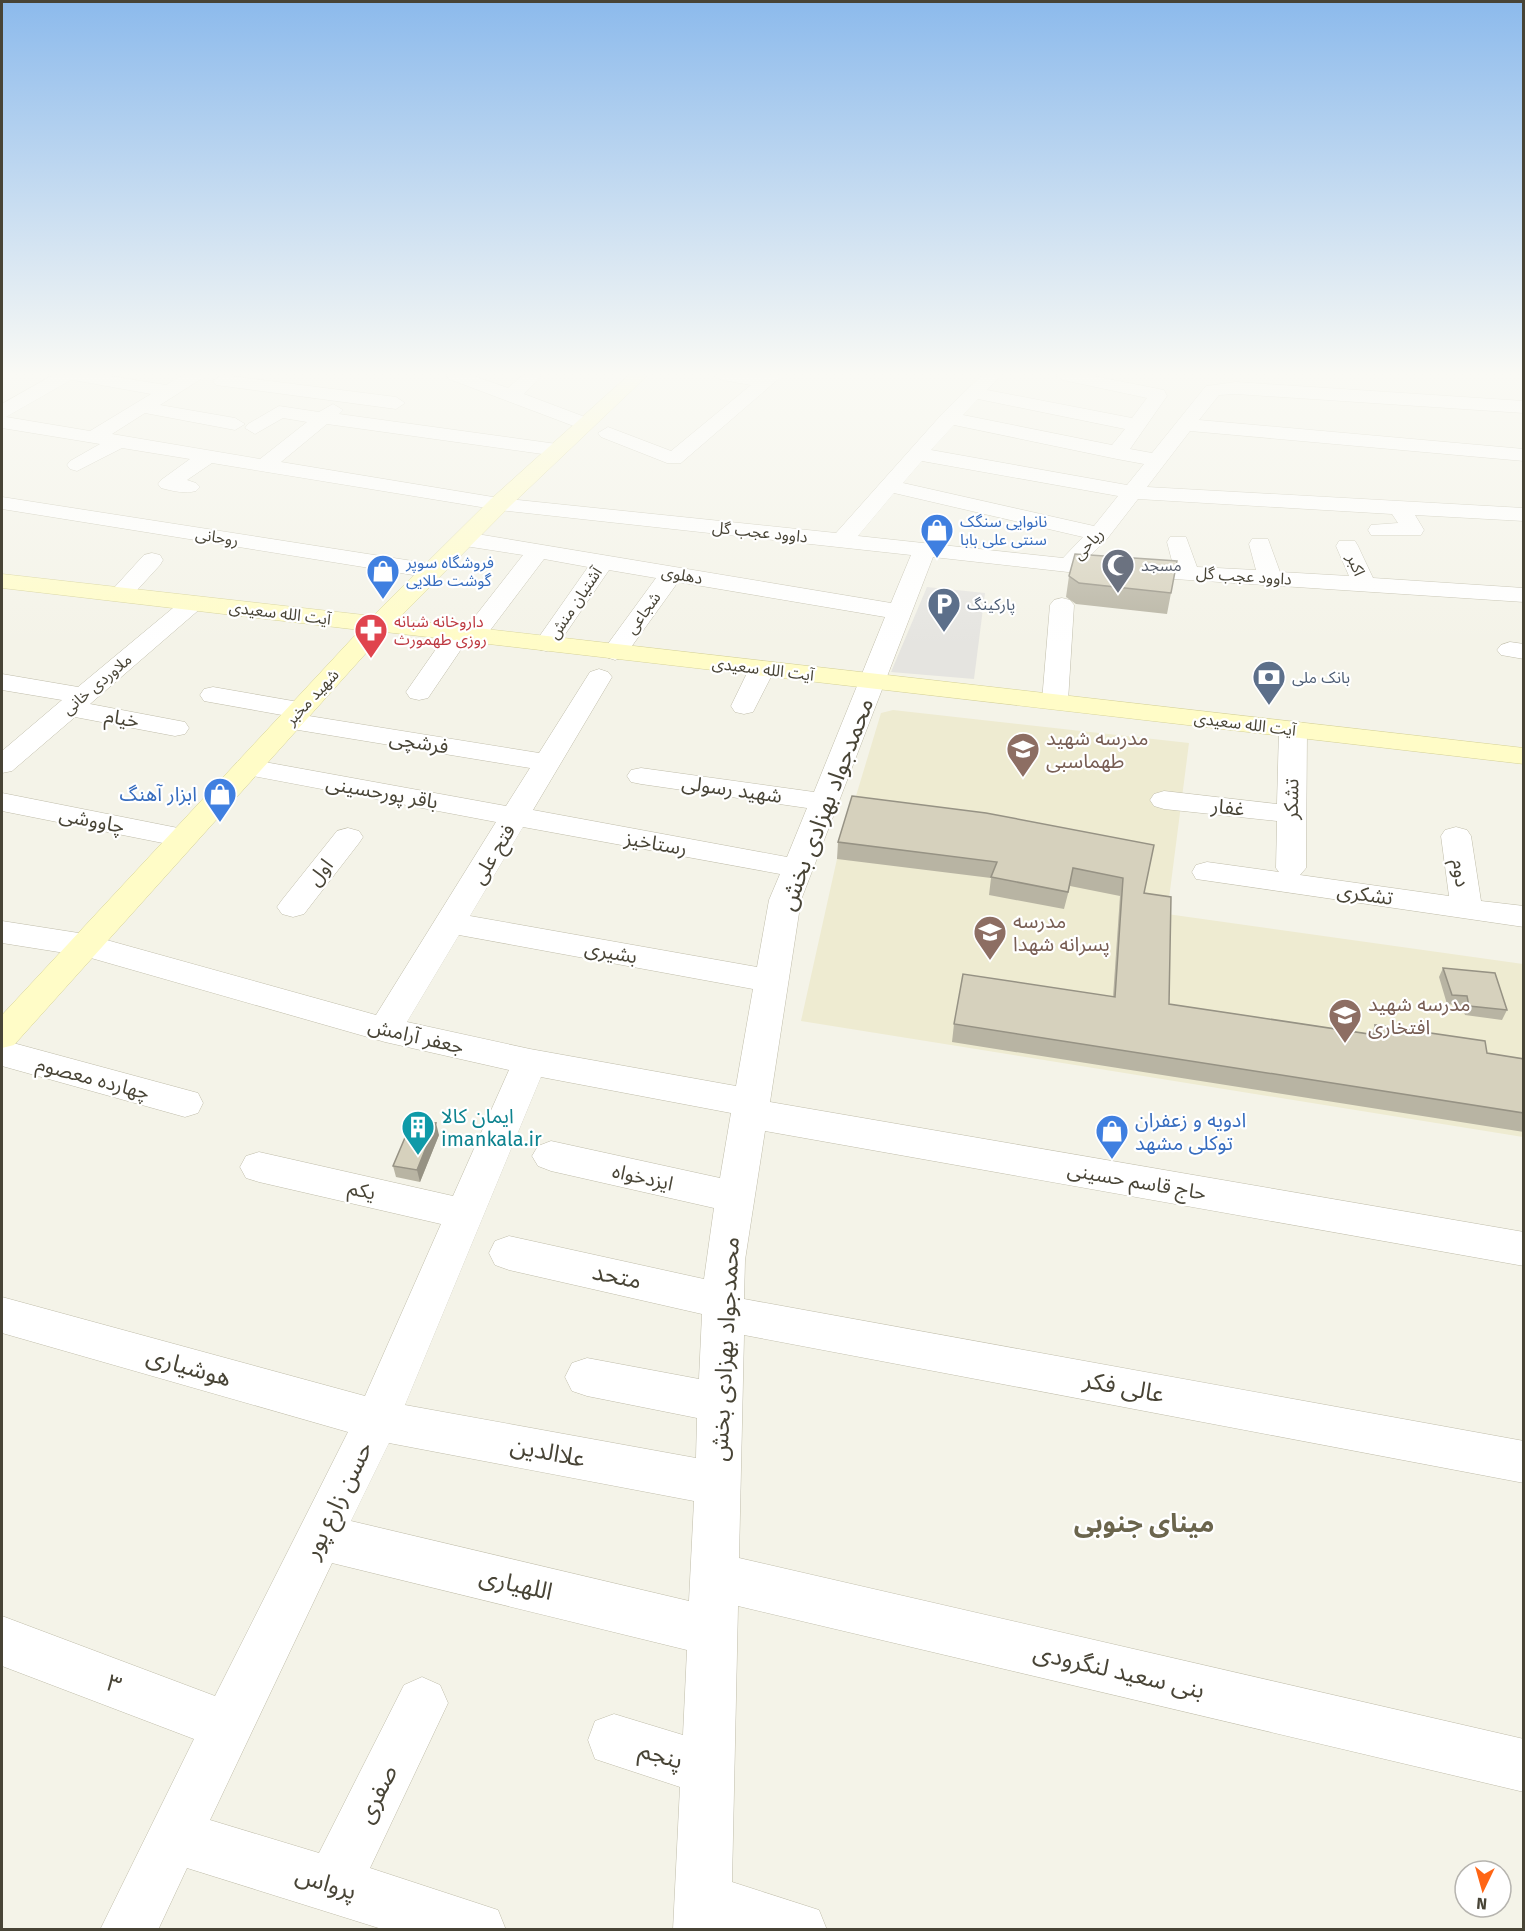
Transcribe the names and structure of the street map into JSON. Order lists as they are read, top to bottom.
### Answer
{
  "streets": {
    "main road": ["آیت الله سعیدی", "شهید مخبر"],
    "street": [
      "داوود عجب گل",
      "روحانی",
      "ریاحی",
      "اکبر",
      "دهلوی",
      "آشتیان منش",
      "شجاعی",
      "ملاوردی خانی",
      "خیام",
      "فرشچی",
      "شهید رسولی",
      "باقر پورحسینی",
      "تشکر",
      "محمدجواد بهزادی بخش",
      "غفار",
      "چاووشی",
      "رستاخیز",
      "فتح علی",
      "اول",
      "دوم",
      "تشکری",
      "بشیری",
      "جعفر آرامش",
      "چهارده معصوم",
      "ایزدخواه",
      "حاج قاسم حسینی",
      "یکم",
      "متحد",
      "هوشیاری",
      "عالی فکر",
      "علاالدین",
      "حسن زارع پور",
      "اللهیاری",
      "بنی سعید لنگرودی",
      "۳",
      "پنجم",
      "صفری",
      "پرواس"
    ]
  },
  "crossings": [
    ["داوود عجب گل", "ریاحی"],
    ["داوود عجب گل", "اکبر"],
    ["داوود عجب گل", "شهید مخبر"],
    ["داوود عجب گل", "محمدجواد بهزادی بخش"],
    ["روحانی", "شهید مخبر"],
    ["دهلوی", "آشتیان منش"],
    ["دهلوی", "شجاعی"],
    ["دهلوی", "شهید مخبر"],
    ["دهلوی", "محمدجواد بهزادی بخش"],
    ["آشتیان منش", "آیت الله سعیدی"],
    ["آیت الله سعیدی", "شجاعی"],
    ["آیت الله سعیدی", "ملاوردی خانی"],
    ["آیت الله سعیدی", "شهید مخبر"],
    ["آیت الله سعیدی", "تشکر"],
    ["آیت الله سعیدی", "محمدجواد بهزادی بخش"],
    ["ملاوردی خانی", "خیام"],
    ["شهید مخبر", "فرشچی"],
    ["شهید مخبر", "باقر پورحسینی"],
    ["شهید مخبر", "چاووشی"],
    ["شهید مخبر", "جعفر آرامش"],
    ["فرشچی", "فتح علی"],
    ["شهید رسولی", "محمدجواد بهزادی بخش"],
    ["باقر پورحسینی", "رستاخیز"],
    ["باقر پورحسینی", "فتح علی"],
    ["تشکر", "غفار"],
    ["محمدجواد بهزادی بخش", "رستاخیز"],
    ["محمدجواد بهزادی بخش", "بشیری"],
    ["محمدجواد بهزادی بخش", "جعفر آرامش"],
    ["محمدجواد بهزادی بخش", "ایزدخواه"],
    ["محمدجواد بهزادی بخش", "حاج قاسم حسینی"],
    ["محمدجواد بهزادی بخش", "متحد"],
    ["محمدجواد بهزادی بخش", "عالی فکر"],
    ["محمدجواد بهزادی بخش", "علاالدین"],
    ["محمدجواد بهزادی بخش", "اللهیاری"],
    ["محمدجواد بهزادی بخش", "بنی سعید لنگرودی"],
    ["محمدجواد بهزادی بخش", "پنجم"],
    ["رستاخیز", "فتح علی"],
    ["فتح علی", "بشیری"],
    ["فتح علی", "جعفر آرامش"],
    ["دوم", "تشکری"],
    ["جعفر آرامش", "حاج قاسم حسینی"],
    ["جعفر آرامش", "حسن زارع پور"],
    ["یکم", "حسن زارع پور"],
    ["متحد", "عالی فکر"],
    ["هوشیاری", "علاالدین"],
    ["هوشیاری", "حسن زارع پور"],
    ["علاالدین", "حسن زارع پور"],
    ["حسن زارع پور", "اللهیاری"],
    ["حسن زارع پور", "۳"],
    ["حسن زارع پور", "پرواس"],
    ["صفری", "پرواس"]
  ],
  "districts": ["مینای جنوبی"],
  "places": {
    "shop": [
      "نانوایی سنگک سنتی علی بابا",
      "فروشگاه سوپر گوشت طلایی",
      "ابزار آهنگ",
      "ادویه و زعفران توکلی مشهد"
    ],
    "mosque": ["مسجد"],
    "parking": ["پارکینگ"],
    "pharmacy": ["داروخانه شبانه روزی طهمورث"],
    "bank": ["بانک ملی"],
    "school or university": ["مدرسه شهید طهماسبی", "مدرسه پسرانه شهدا", "مدرسه شهید افتخاری"],
    "building": ["ایمان کالا imankala.ir"]
  },
  "north": "bottom"
}
